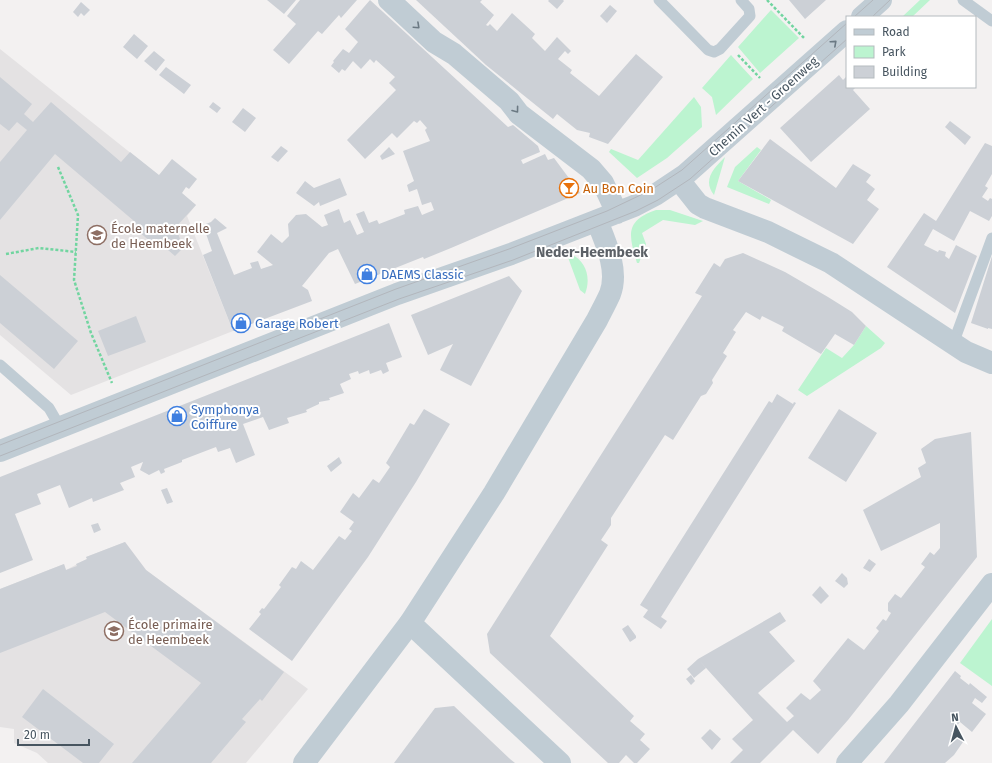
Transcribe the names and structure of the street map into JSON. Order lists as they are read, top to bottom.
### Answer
{
  "streets": {
    "street": ["Chemin Vert - Groenweg"]
  },
  "districts": ["Neder-Heembeek"],
  "places": {
    "bar": ["Au Bon Coin"],
    "school or university": ["École maternelle de Heembeek", "École primaire de Heembeek"],
    "shop": ["DAEMS Classic", "Garage Robert", "Symphonya Coiffure"]
  },
  "legend": ["Road", "Park", "Building"],
  "scale_bar": "20 m",
  "north": "top"
}
